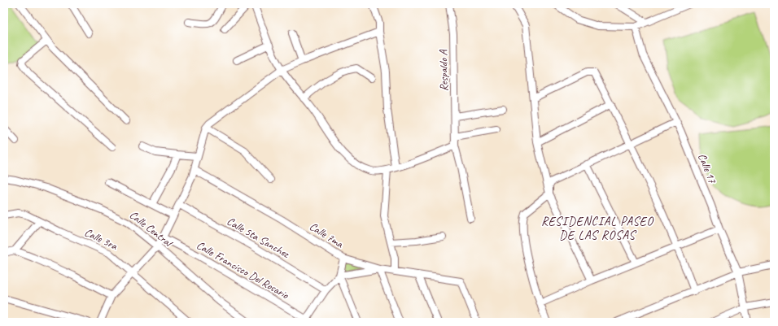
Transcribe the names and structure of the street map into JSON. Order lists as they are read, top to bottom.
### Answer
{
  "streets": {
    "street": [
      "Respaldo A",
      "Calle 17",
      "Calle Central",
      "Calle 7ma",
      "Calle 5ta Sanchez",
      "Calle 3ra",
      "Calle Francisco Del Rosario"
    ]
  },
  "districts": ["RESIDENCIAL PASEO DE LAS ROSAS"]
}
